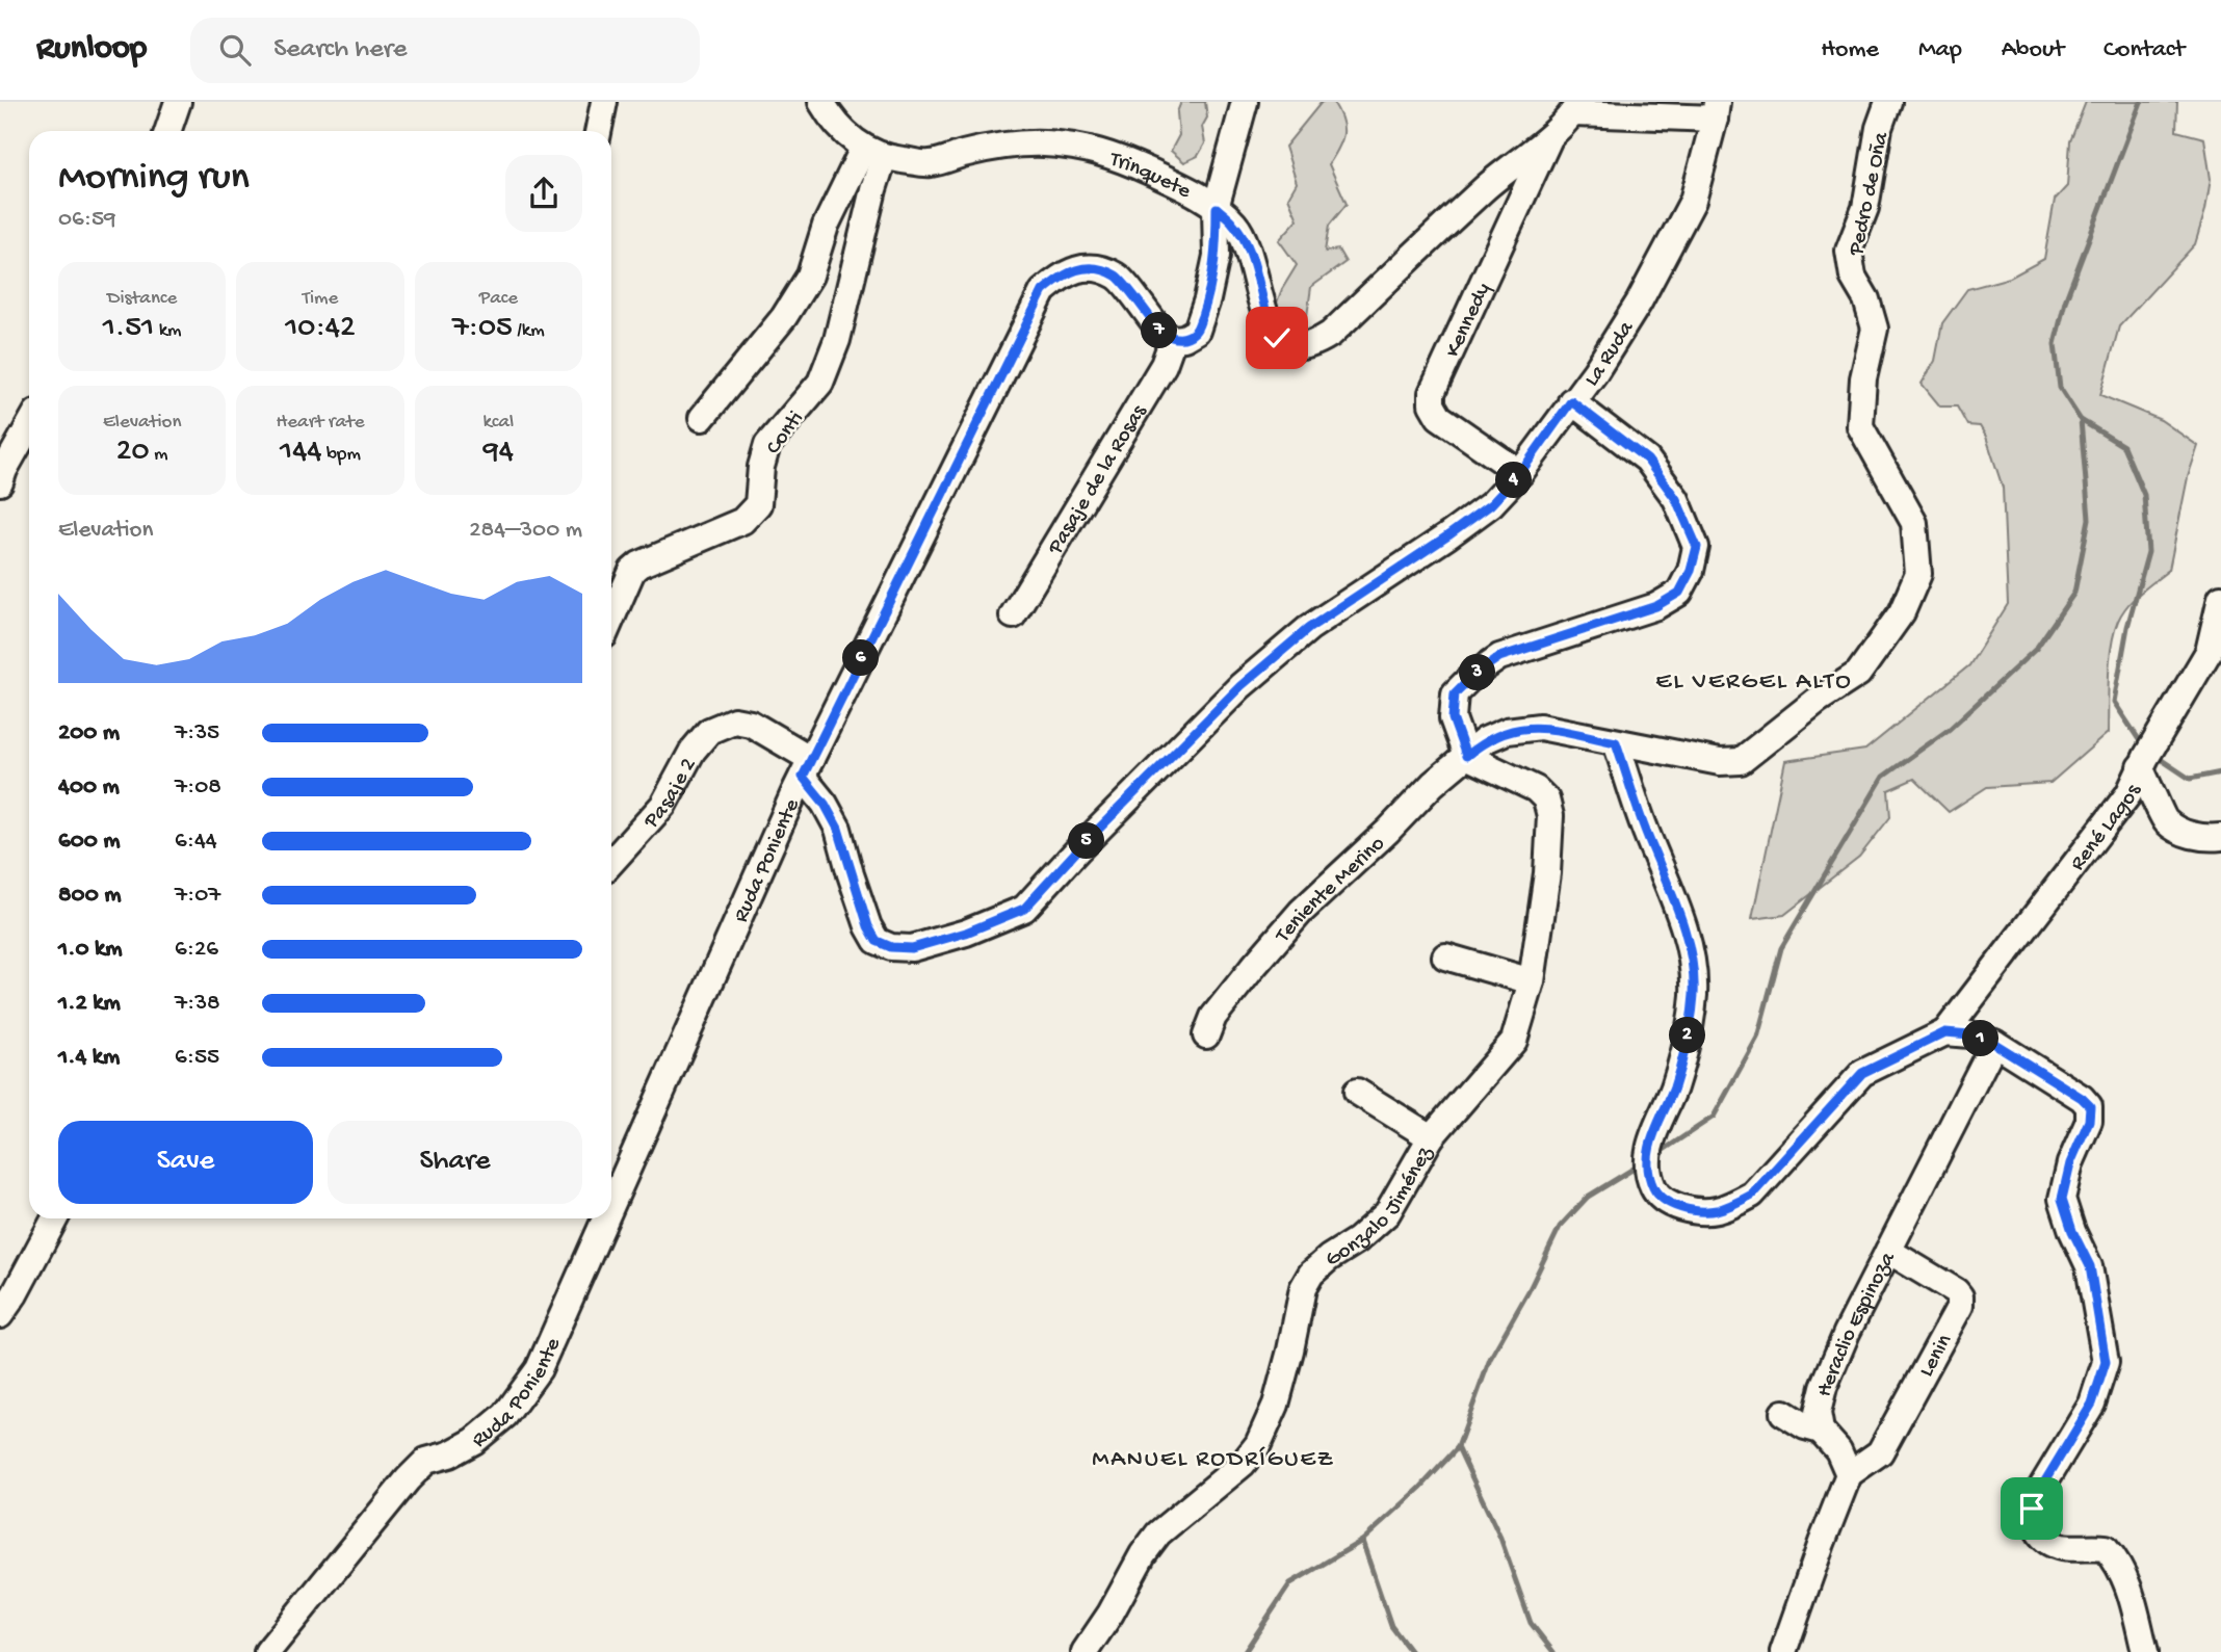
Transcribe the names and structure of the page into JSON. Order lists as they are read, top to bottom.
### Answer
{
  "streets": {
    "street": [
      "Trinquete",
      "Pedro de Oña",
      "Kennedy",
      "La Ruda",
      "Conti",
      "Pasaje de la Rosas",
      "Pasaje 2",
      "René Lagos",
      "Ruda Poniente",
      "Teniente Merino",
      "Gonzalo Jiménez",
      "Heraclio Espinoza",
      "Lenin"
    ]
  },
  "crossings": [
    ["Trinquete", "Kennedy"],
    ["Trinquete", "Conti"],
    ["Pedro de Oña", "Teniente Merino"],
    ["Pedro de Oña", "Gonzalo Jiménez"],
    ["Kennedy", "La Ruda"],
    ["La Ruda", "Pasaje 2"],
    ["La Ruda", "Ruda Poniente"],
    ["Pasaje de la Rosas", "Ruda Poniente"],
    ["Pasaje 2", "Ruda Poniente"],
    ["Teniente Merino", "Gonzalo Jiménez"],
    ["Heraclio Espinoza", "Lenin"]
  ],
  "districts": ["EL VERGEL ALTO", "MANUEL RODRÍGUEZ"],
  "page": {
    "header": "Runloop",
    "search": "Search here",
    "nav": [
      "Home",
      "Map",
      "About",
      "Contact"
    ],
    "heading": ["Morning run", "06:59"],
    "stats": [
      ["Distance", "1.51 km"],
      ["Time", "10:42"],
      ["Pace", "7:05 /km"],
      ["Elevation", "20 m"],
      ["Heart rate", "144 bpm"],
      ["kcal", "94"]
    ],
    "pins": [
      "7",
      "4",
      "6",
      "3",
      "5",
      "2",
      "1"
    ],
    "chart": ["Elevation", "284–300 m"],
    "list": [
      {
        "name": "200 m",
        "note": "7:35"
      },
      {
        "name": "400 m",
        "note": "7:08"
      },
      {
        "name": "600 m",
        "note": "6:44"
      },
      {
        "name": "800 m",
        "note": "7:07"
      },
      {
        "name": "1.0 km",
        "note": "6:26"
      },
      {
        "name": "1.2 km",
        "note": "7:38"
      },
      {
        "name": "1.4 km",
        "note": "6:55"
      }
    ],
    "buttons": ["Save", "Share"]
  }
}
